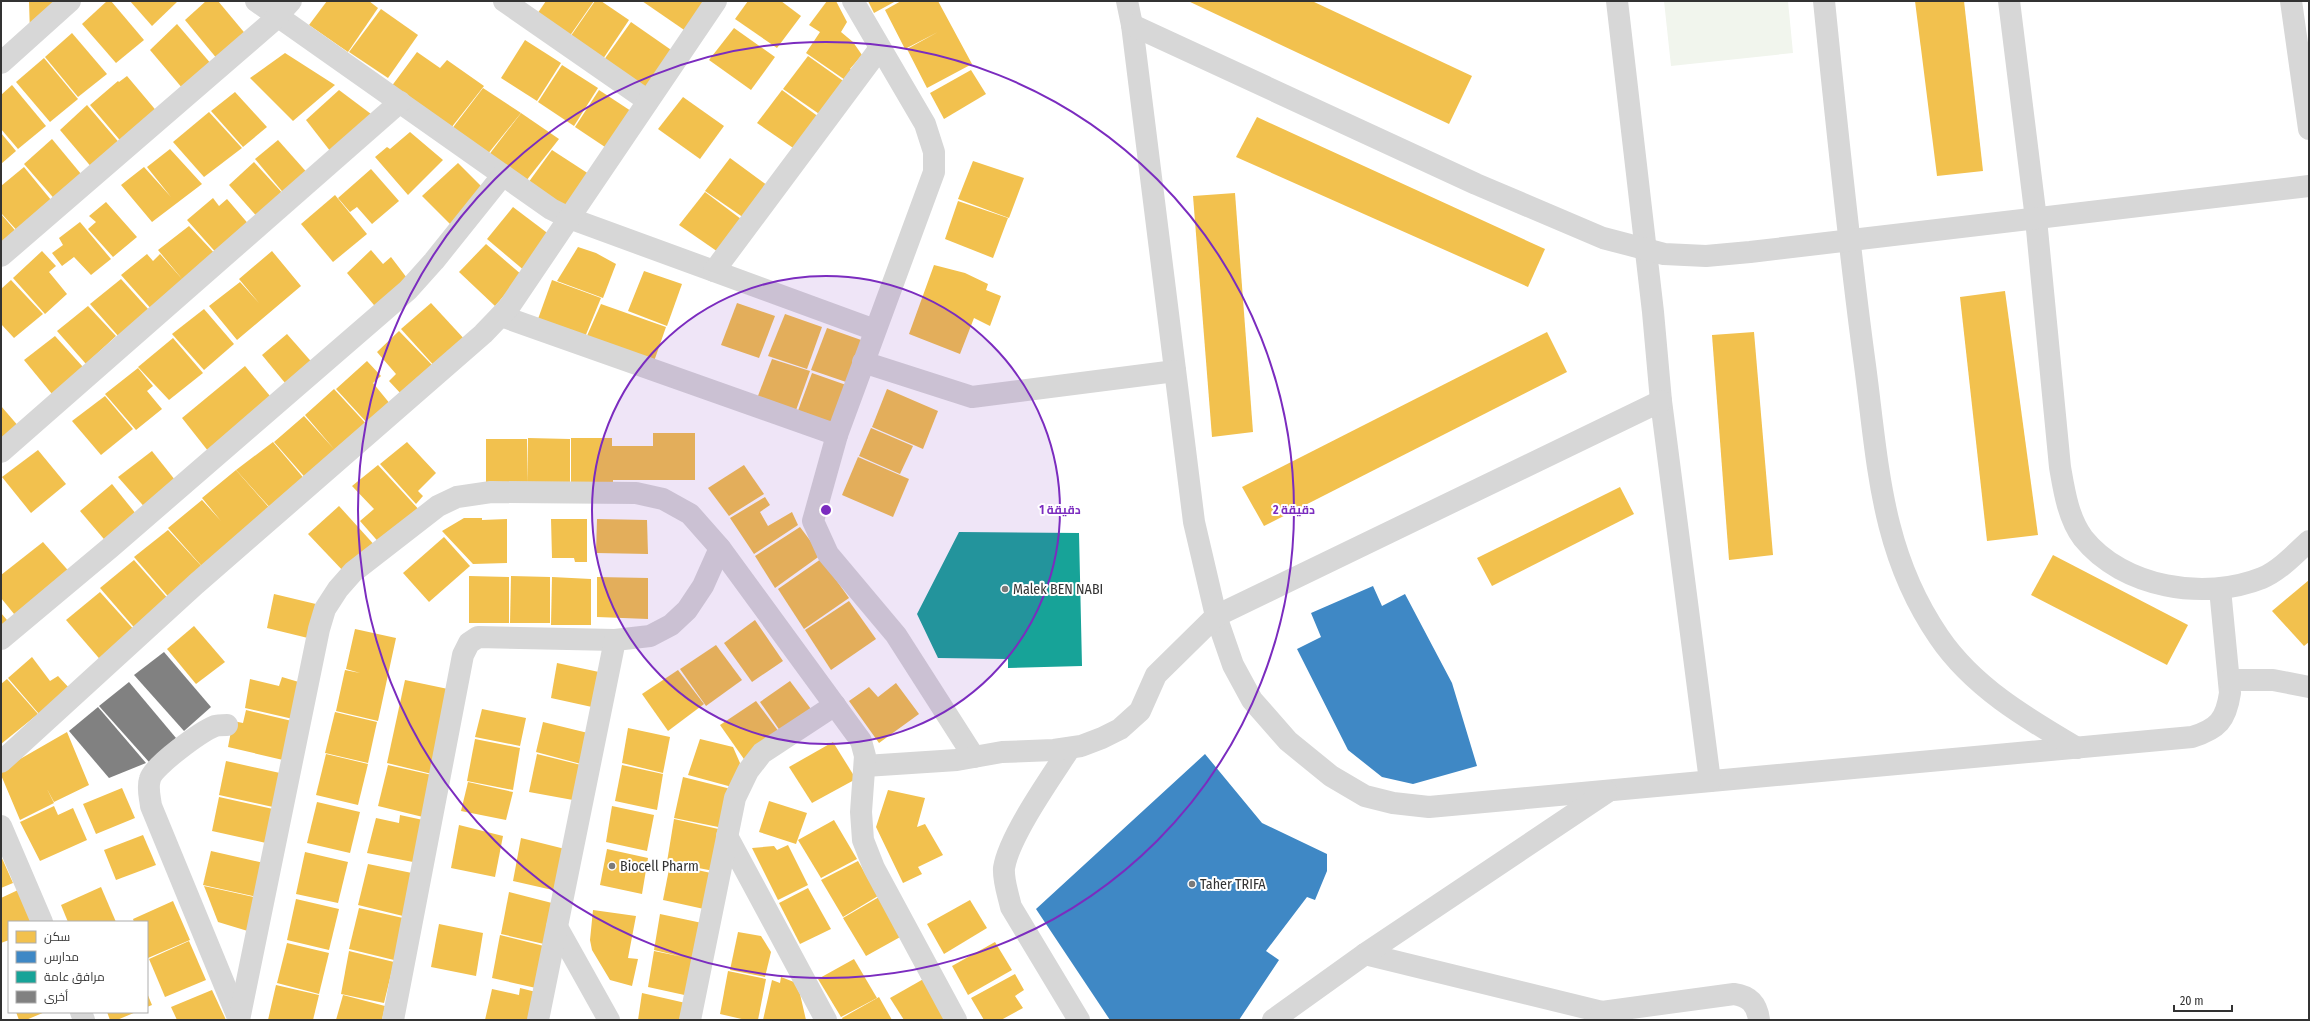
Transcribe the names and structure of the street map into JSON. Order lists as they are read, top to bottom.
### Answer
{
  "places": ["Malek BEN NABI", "Biocell Pharm", "Taher TRIFA"],
  "legend": [
    "سكن",
    "مدارس",
    "مرافق عامة",
    "أخرى"
  ],
  "scale_bar": "20 m",
  "rings": ["1 دقيقة", "2 دقيقة"]
}
